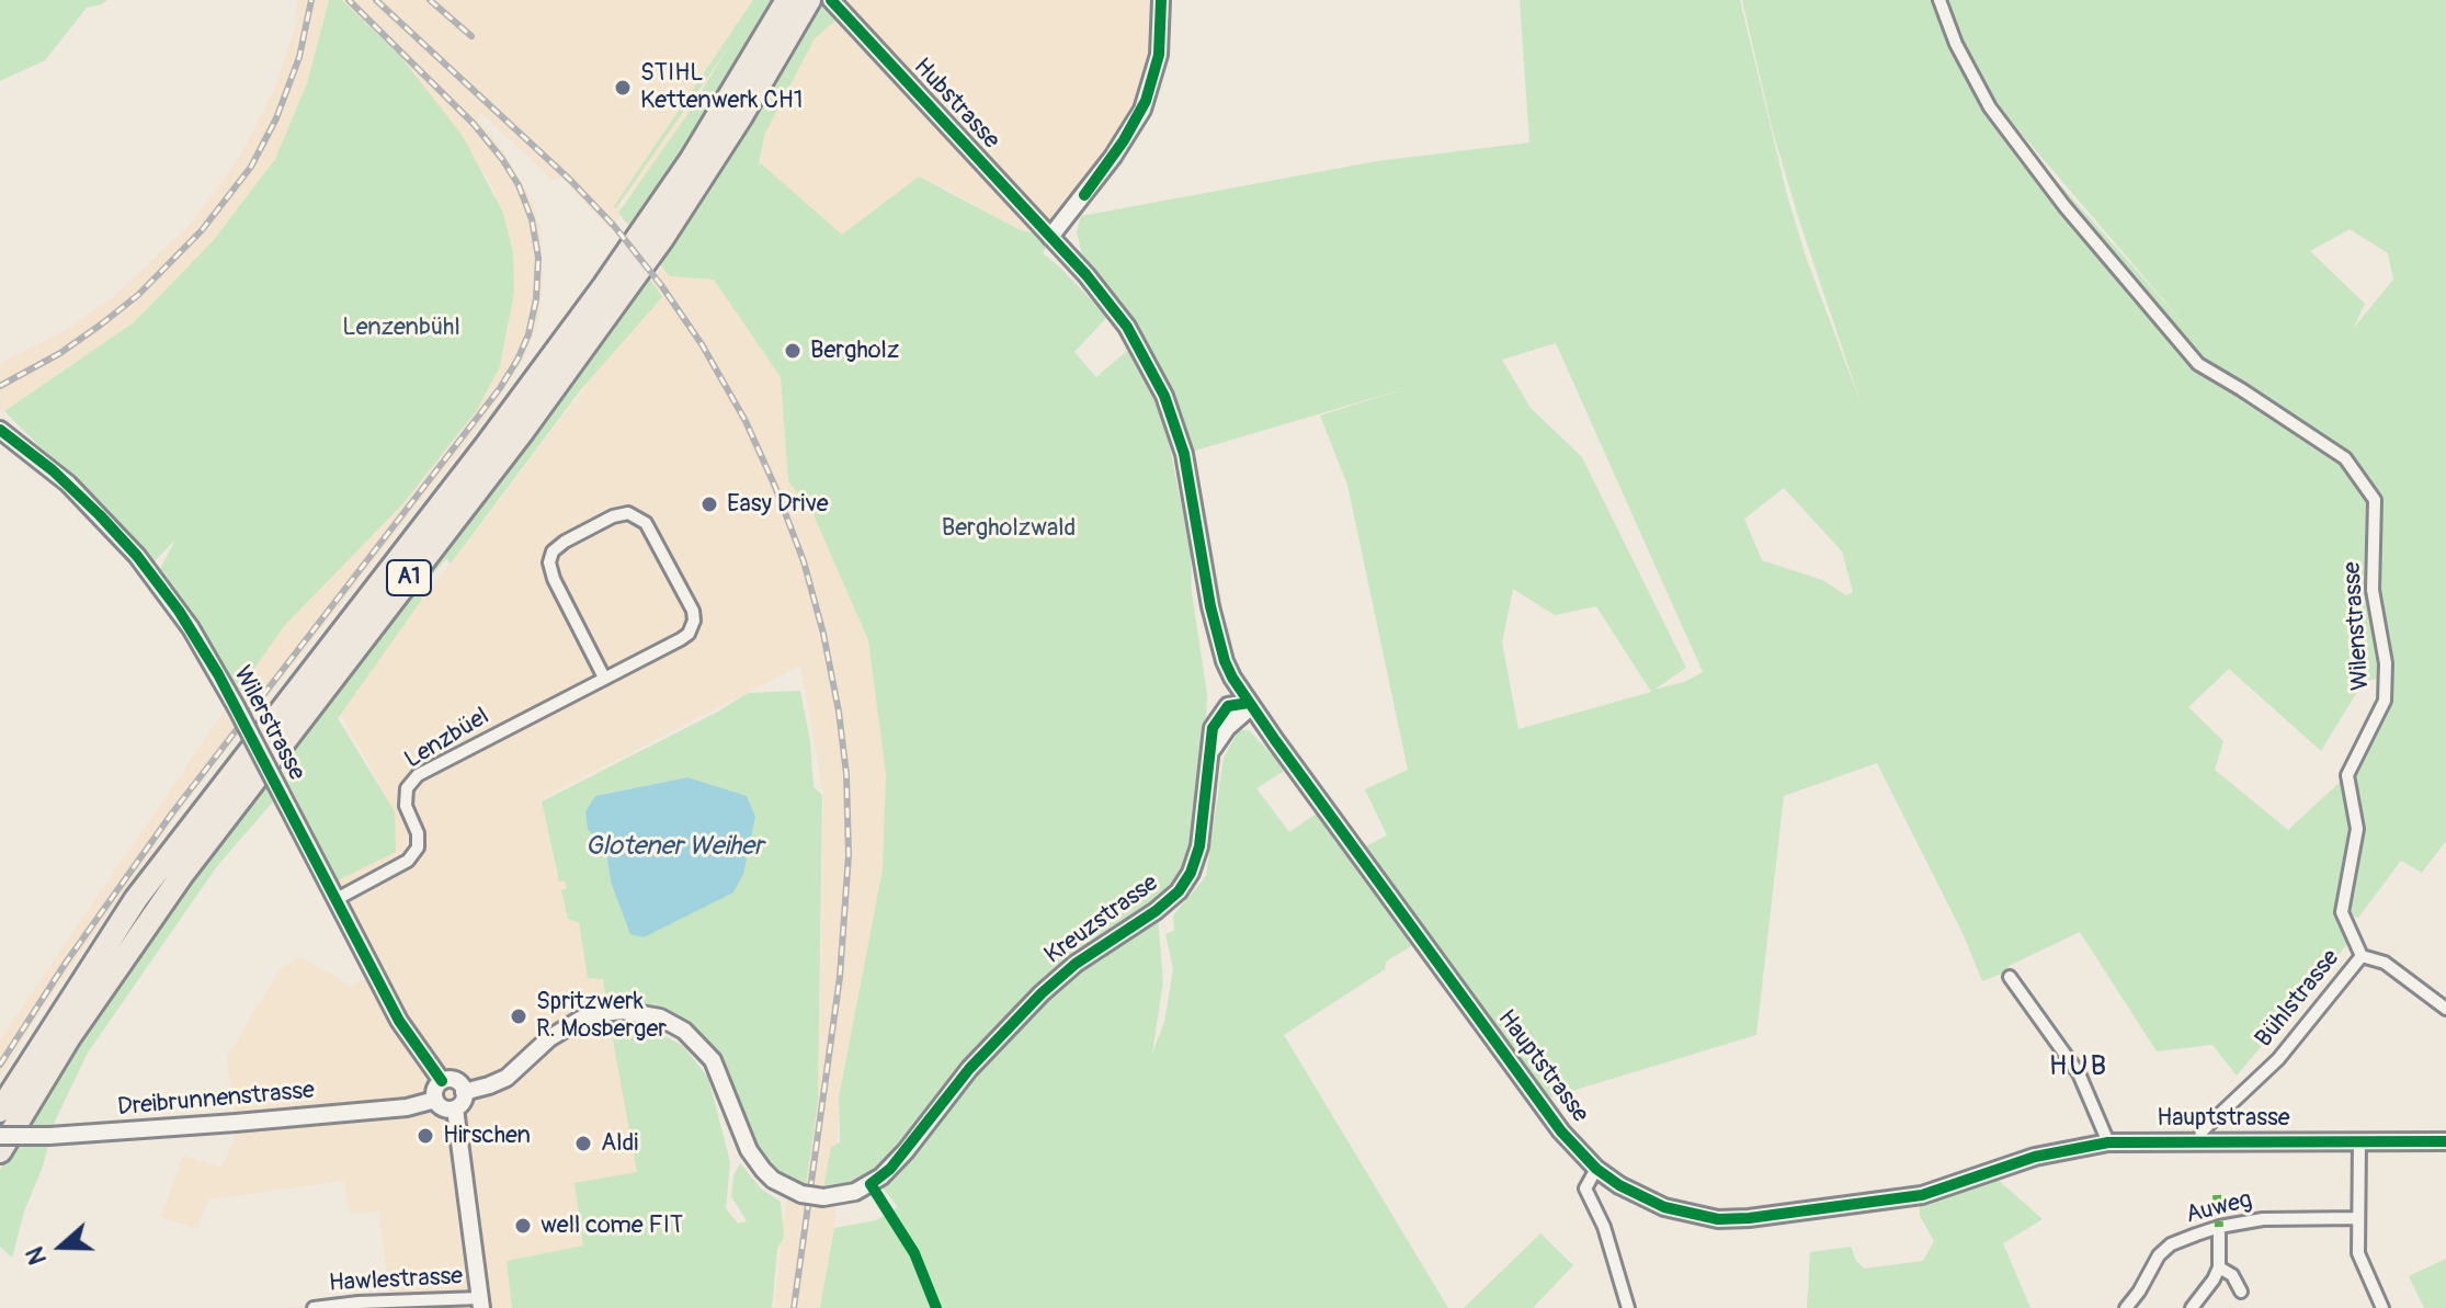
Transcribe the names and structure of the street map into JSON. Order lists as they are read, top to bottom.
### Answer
{
  "streets": {
    "highway": ["A1"],
    "street": [
      "Hubstrasse",
      "Wilenstrasse",
      "Wilerstrasse",
      "Lenzbüel",
      "Kreuzstrasse",
      "Bühlstrasse",
      "Hauptstrasse",
      "Dreibrunnenstrasse",
      "Auweg",
      "Hawlestrasse"
    ]
  },
  "crossings": [
    ["Hubstrasse", "Hauptstrasse"],
    ["Wilenstrasse", "Bühlstrasse"],
    ["Wilerstrasse", "Lenzbüel"],
    ["Wilerstrasse", "Kreuzstrasse"],
    ["Wilerstrasse", "Dreibrunnenstrasse"],
    ["Kreuzstrasse", "Hauptstrasse"],
    ["Kreuzstrasse", "Dreibrunnenstrasse"],
    ["Bühlstrasse", "Hauptstrasse"]
  ],
  "districts": ["HUB"],
  "water": ["Glotener Weiher"],
  "parks": ["Lenzenbühl", "Bergholzwald"],
  "places": [
    "STIHL Kettenwerk CH1",
    "Bergholz",
    "Easy Drive",
    "Spritzwerk R. Mosberger",
    "Hirschen",
    "Aldi",
    "well come FIT"
  ],
  "north": "left"
}
